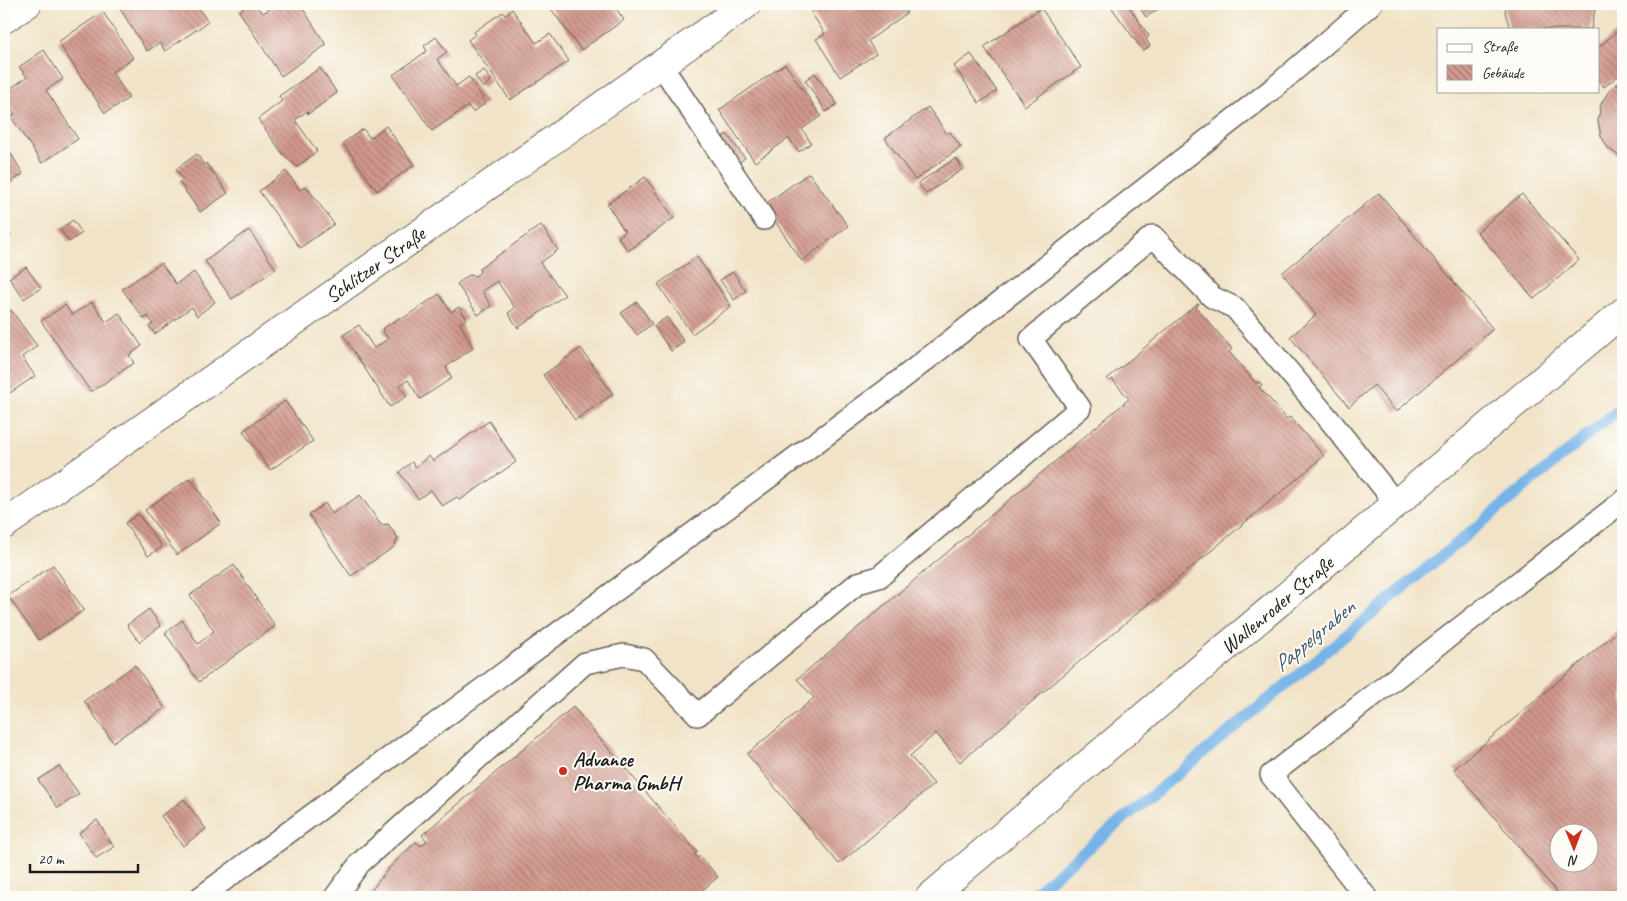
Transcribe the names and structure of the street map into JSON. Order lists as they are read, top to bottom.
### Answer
{
  "streets": {
    "street": ["Schlitzer Straße", "Wallenroder Straße"]
  },
  "water": ["Pappelgraben"],
  "places": ["Advance Pharma GmbH"],
  "legend": ["Straße", "Gebäude"],
  "scale_bar": "20 m",
  "north": "bottom"
}
